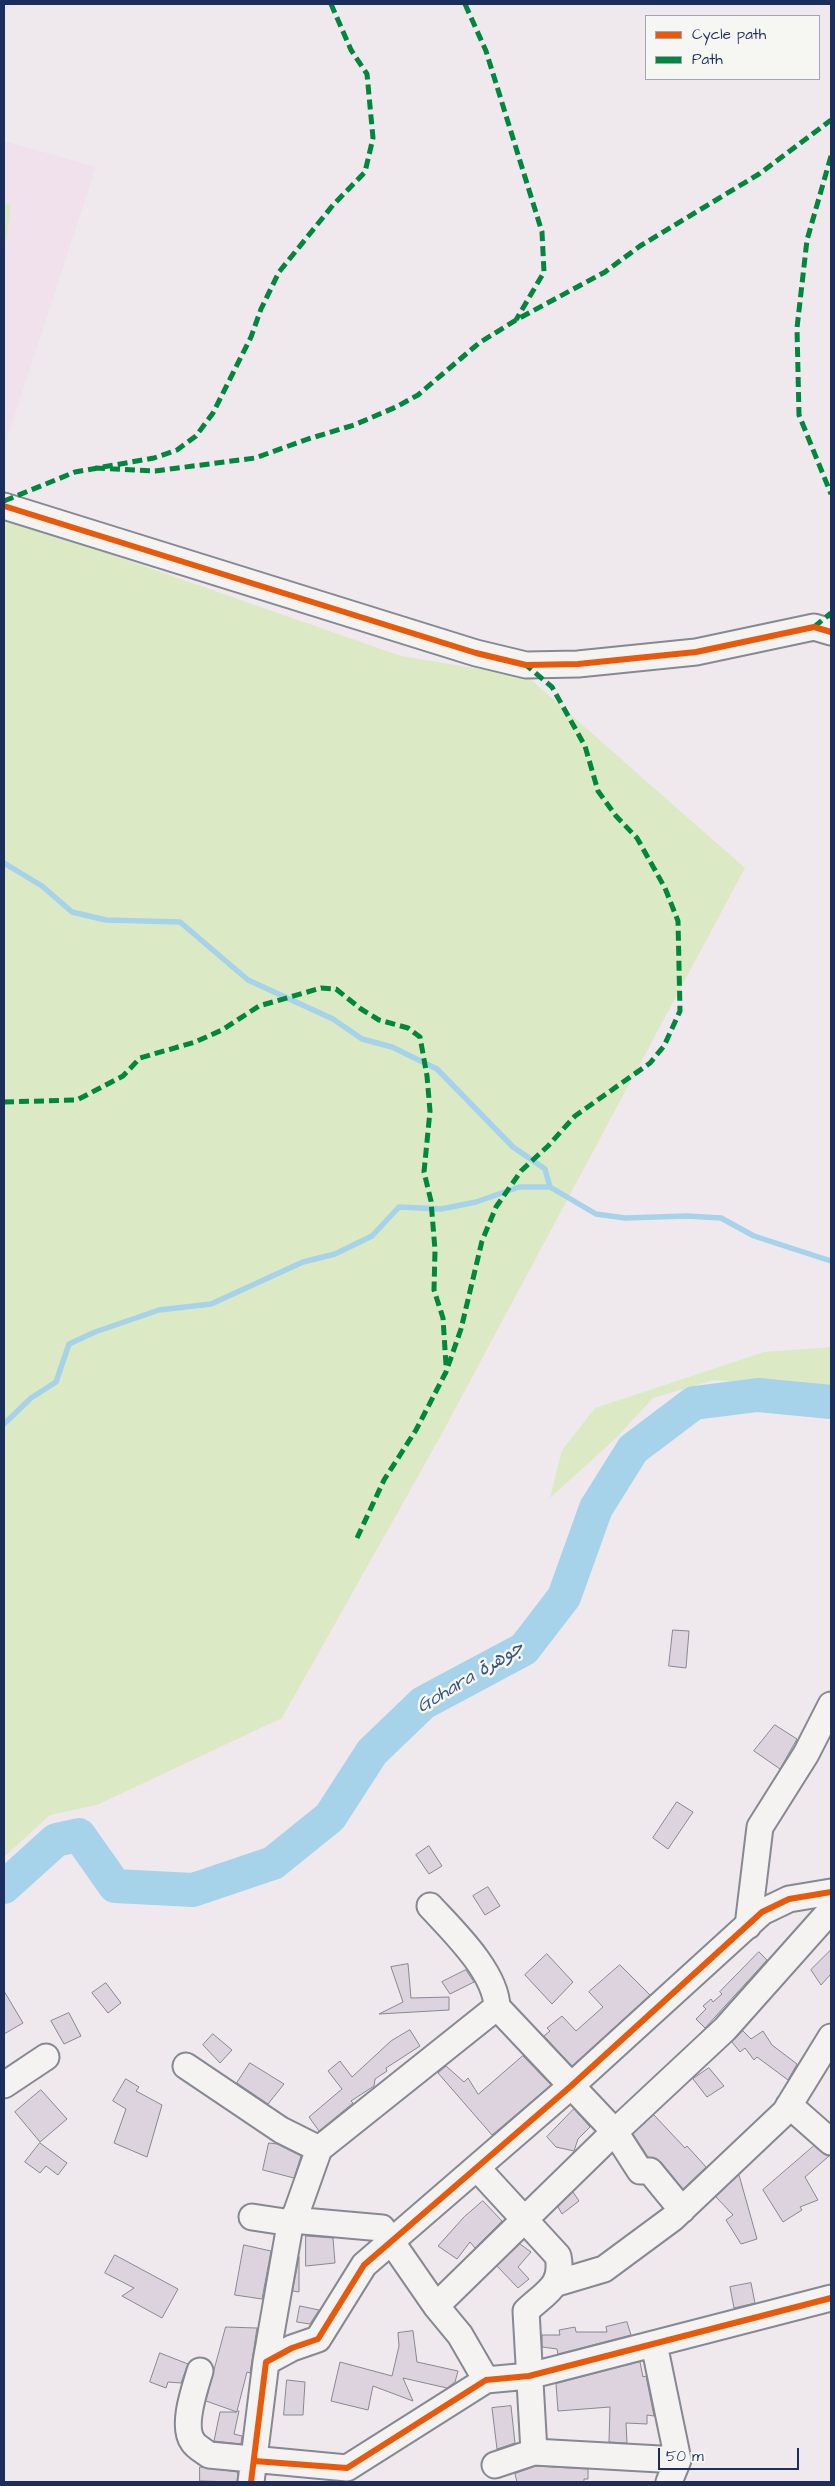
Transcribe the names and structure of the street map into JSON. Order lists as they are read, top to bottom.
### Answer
{
  "water": ["Gohara جوهرة"],
  "legend": ["Cycle path", "Path"],
  "scale_bar": "50 m"
}
